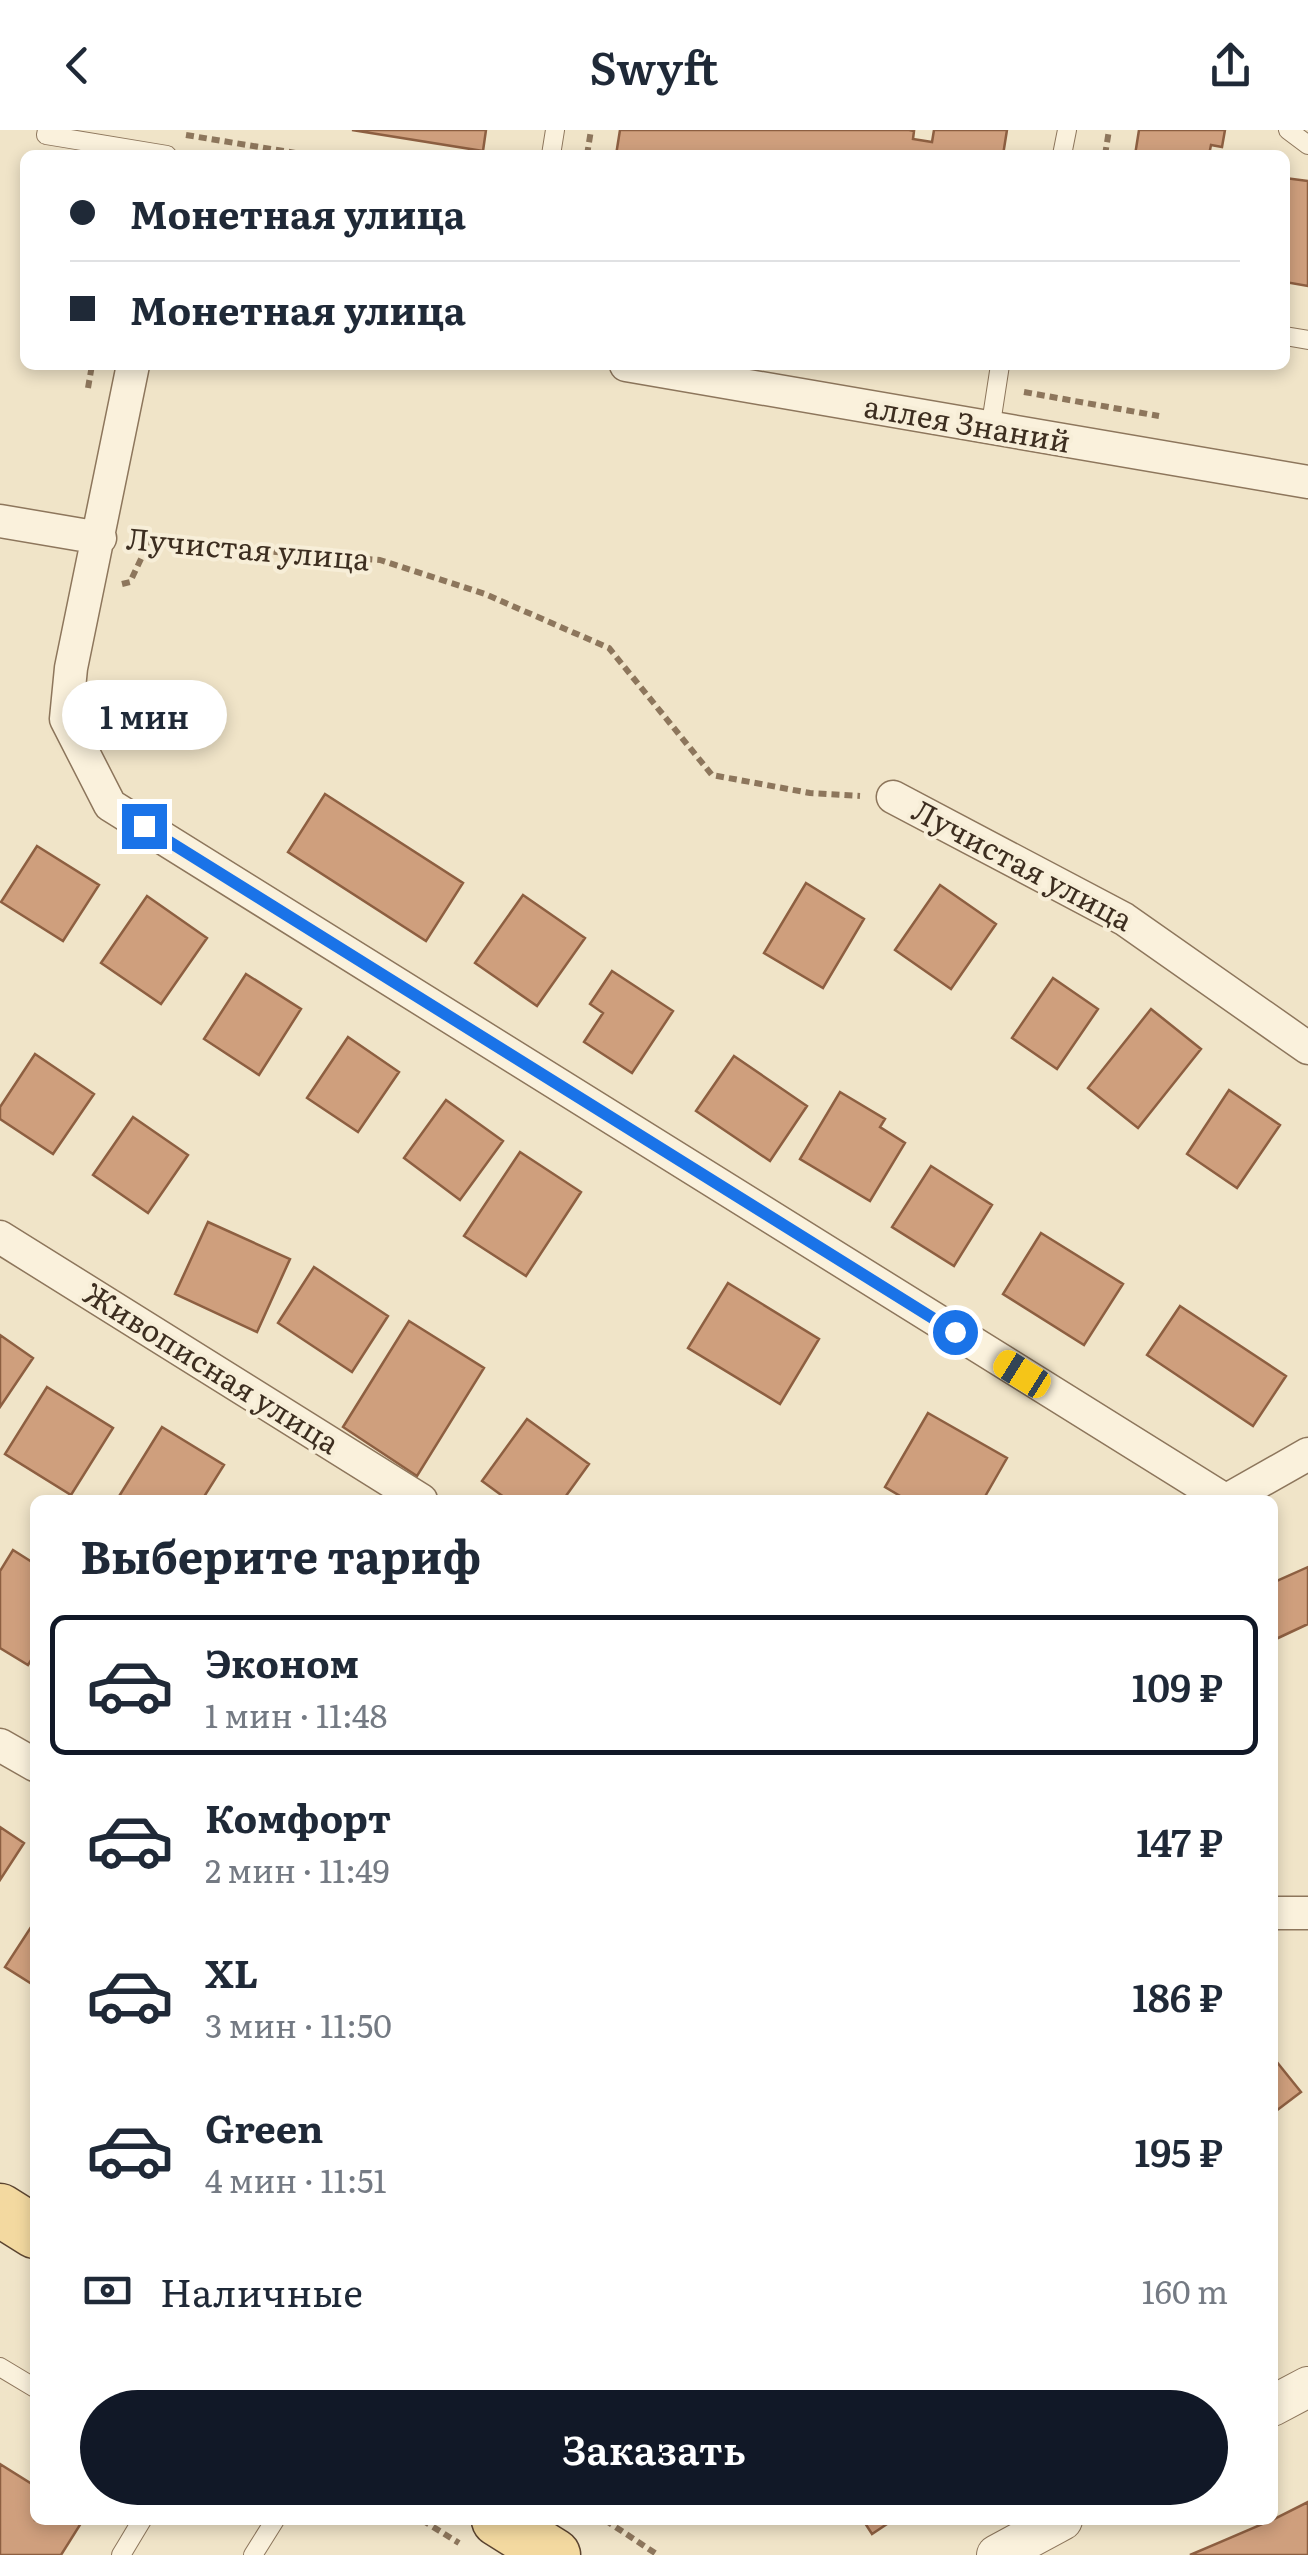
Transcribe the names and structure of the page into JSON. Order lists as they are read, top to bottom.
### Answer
{
  "streets": {
    "street": ["аллея Знаний", "Лучистая улица", "Живописная улица"]
  },
  "page": {
    "header": "Swyft",
    "banner": ["Монетная улица", "Монетная улица"],
    "bubble": "1 мин",
    "heading": "Выберите тариф",
    "list": [
      {
        "name": "Эконом",
        "note": "1 мин · 11:48",
        "value": "109 ₽"
      },
      {
        "name": "Комфорт",
        "note": "2 мин · 11:49",
        "value": "147 ₽"
      },
      {
        "name": "XL",
        "note": "3 мин · 11:50",
        "value": "186 ₽"
      },
      {
        "name": "Green",
        "note": "4 мин · 11:51",
        "value": "195 ₽"
      }
    ],
    "pay": ["Наличные", "160 m"],
    "buttons": "Заказать"
  }
}
